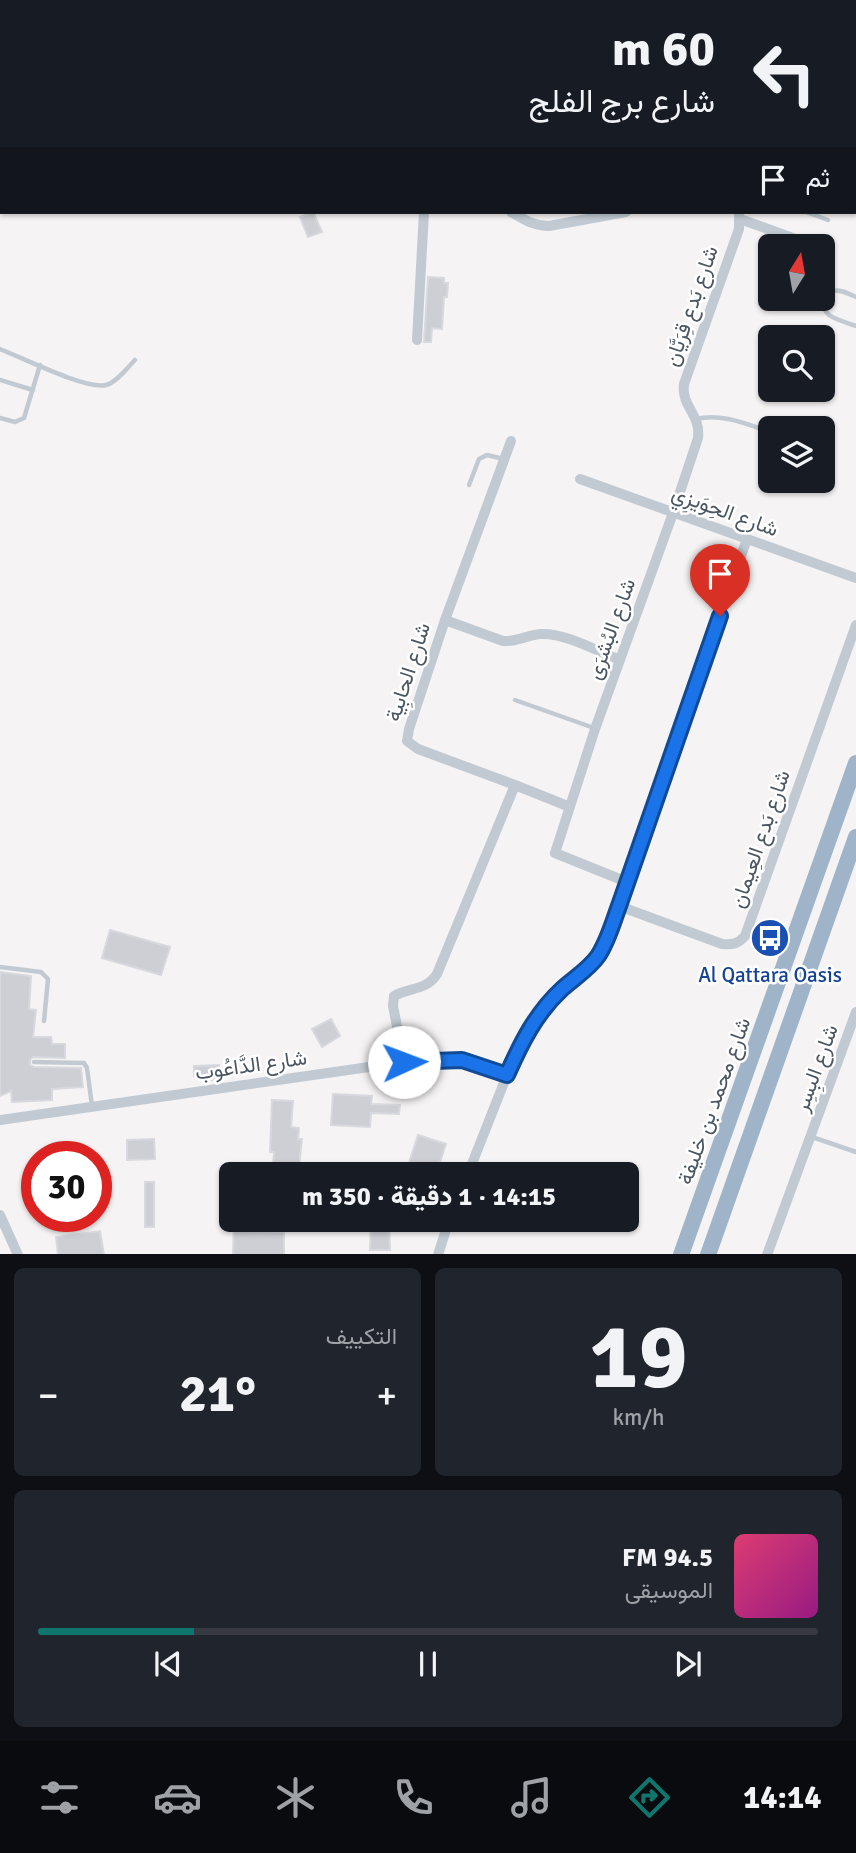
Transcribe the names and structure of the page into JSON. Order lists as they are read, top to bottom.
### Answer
{
  "streets": {
    "highway": ["شارع محمد بن خليفة"],
    "street": [
      "شارع بَدع قِرَيَّان",
      "شارع الحِوَيزِي",
      "شارع البُشرَى",
      "شارع الحابِية",
      "شارع بَدع العِيمان",
      "شارع الدَّاعُوب",
      "شارع البِسِر"
    ]
  },
  "crossings": [
    ["شارع بَدع قِرَيَّان", "شارع البُشرَى"],
    ["شارع الحِوَيزِي", "شارع البُشرَى"]
  ],
  "places": {
    "bus stop": ["Al Qattara Oasis"]
  },
  "north": "top",
  "page": {
    "turn": ["60 m", "شارع برج الفلج"],
    "then": "ثم",
    "limit": "30",
    "trip": "14:15 · 1 دقيقة · 350 m",
    "tile": [
      ["19", "km/h"],
      "التكييف"
    ],
    "heat": ["−", "21°", "+"],
    "song": ["94.5 FM", "الموسيقى"],
    "tabs": "14:14"
  }
}
